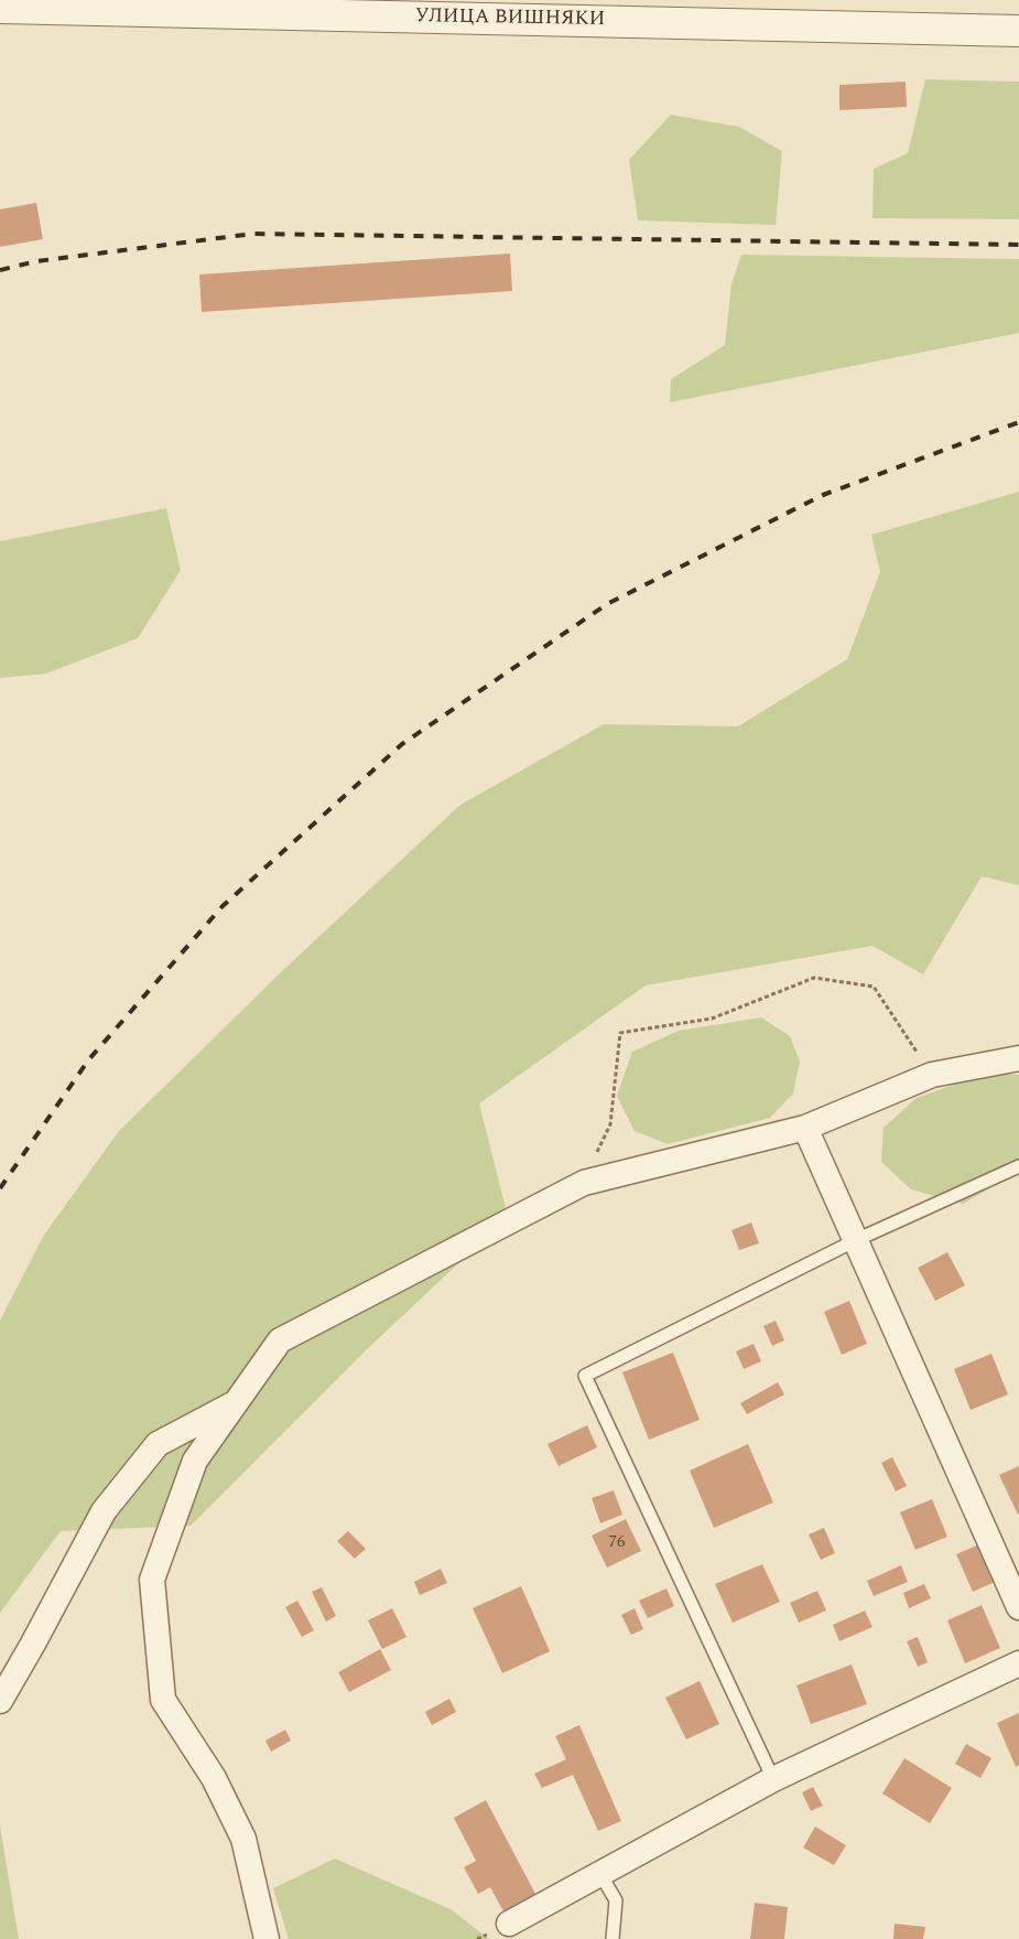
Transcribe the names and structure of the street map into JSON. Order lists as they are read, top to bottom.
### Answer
{
  "streets": {
    "street": ["УЛИЦА ВИШНЯКИ"]
  },
  "house_numbers": ["76"]
}
